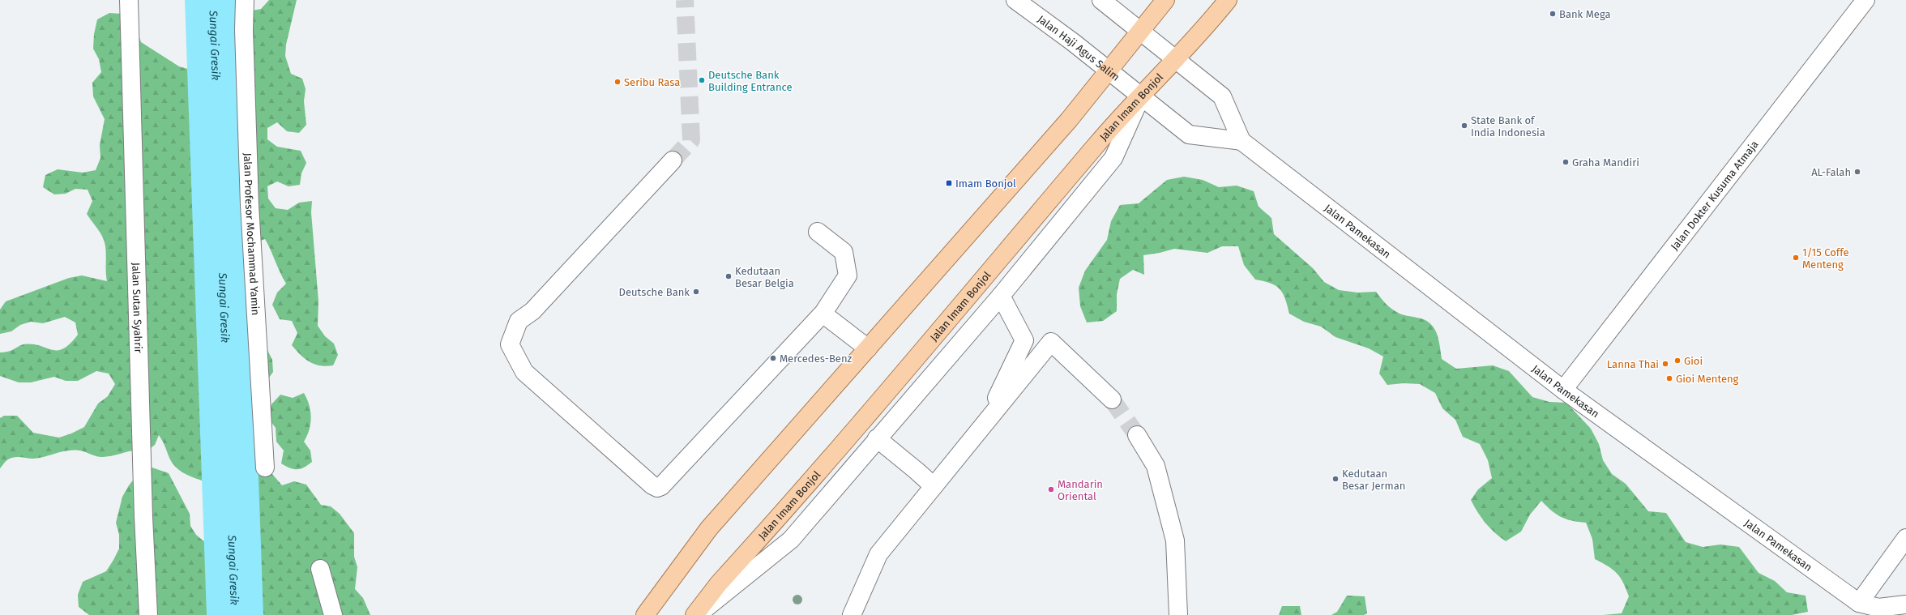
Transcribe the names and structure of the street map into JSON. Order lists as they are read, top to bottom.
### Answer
{
  "streets": {
    "main road": ["Jalan Imam Bonjol"],
    "street": [
      "Jalan Haji Agus Salim",
      "Jalan Dokter Kusuma Atmaja",
      "Jalan Pamekasan",
      "Jalan Profesor Mochammad Yamin",
      "Jalan Sutan Syahrir"
    ]
  },
  "crossings": [
    ["Jalan Haji Agus Salim", "Jalan Imam Bonjol"],
    ["Jalan Imam Bonjol", "Jalan Pamekasan"],
    ["Jalan Dokter Kusuma Atmaja", "Jalan Pamekasan"]
  ],
  "water": ["Sungai Gresik"],
  "places": {
    "other": [
      "Bank Mega",
      "Deutsche Bank Building Entrance",
      "Seribu Rasa",
      "State Bank of India Indonesia",
      "Graha Mandiri",
      "AL-Falah",
      "1/15 Coffe Menteng",
      "Kedutaan Besar Belgia",
      "Deutsche Bank",
      "Mercedes-Benz",
      "Gioi",
      "Lanna Thai",
      "Gioi Menteng",
      "Kedutaan Besar Jerman",
      "Mandarin Oriental"
    ],
    "transit": ["Imam Bonjol"]
  }
}
